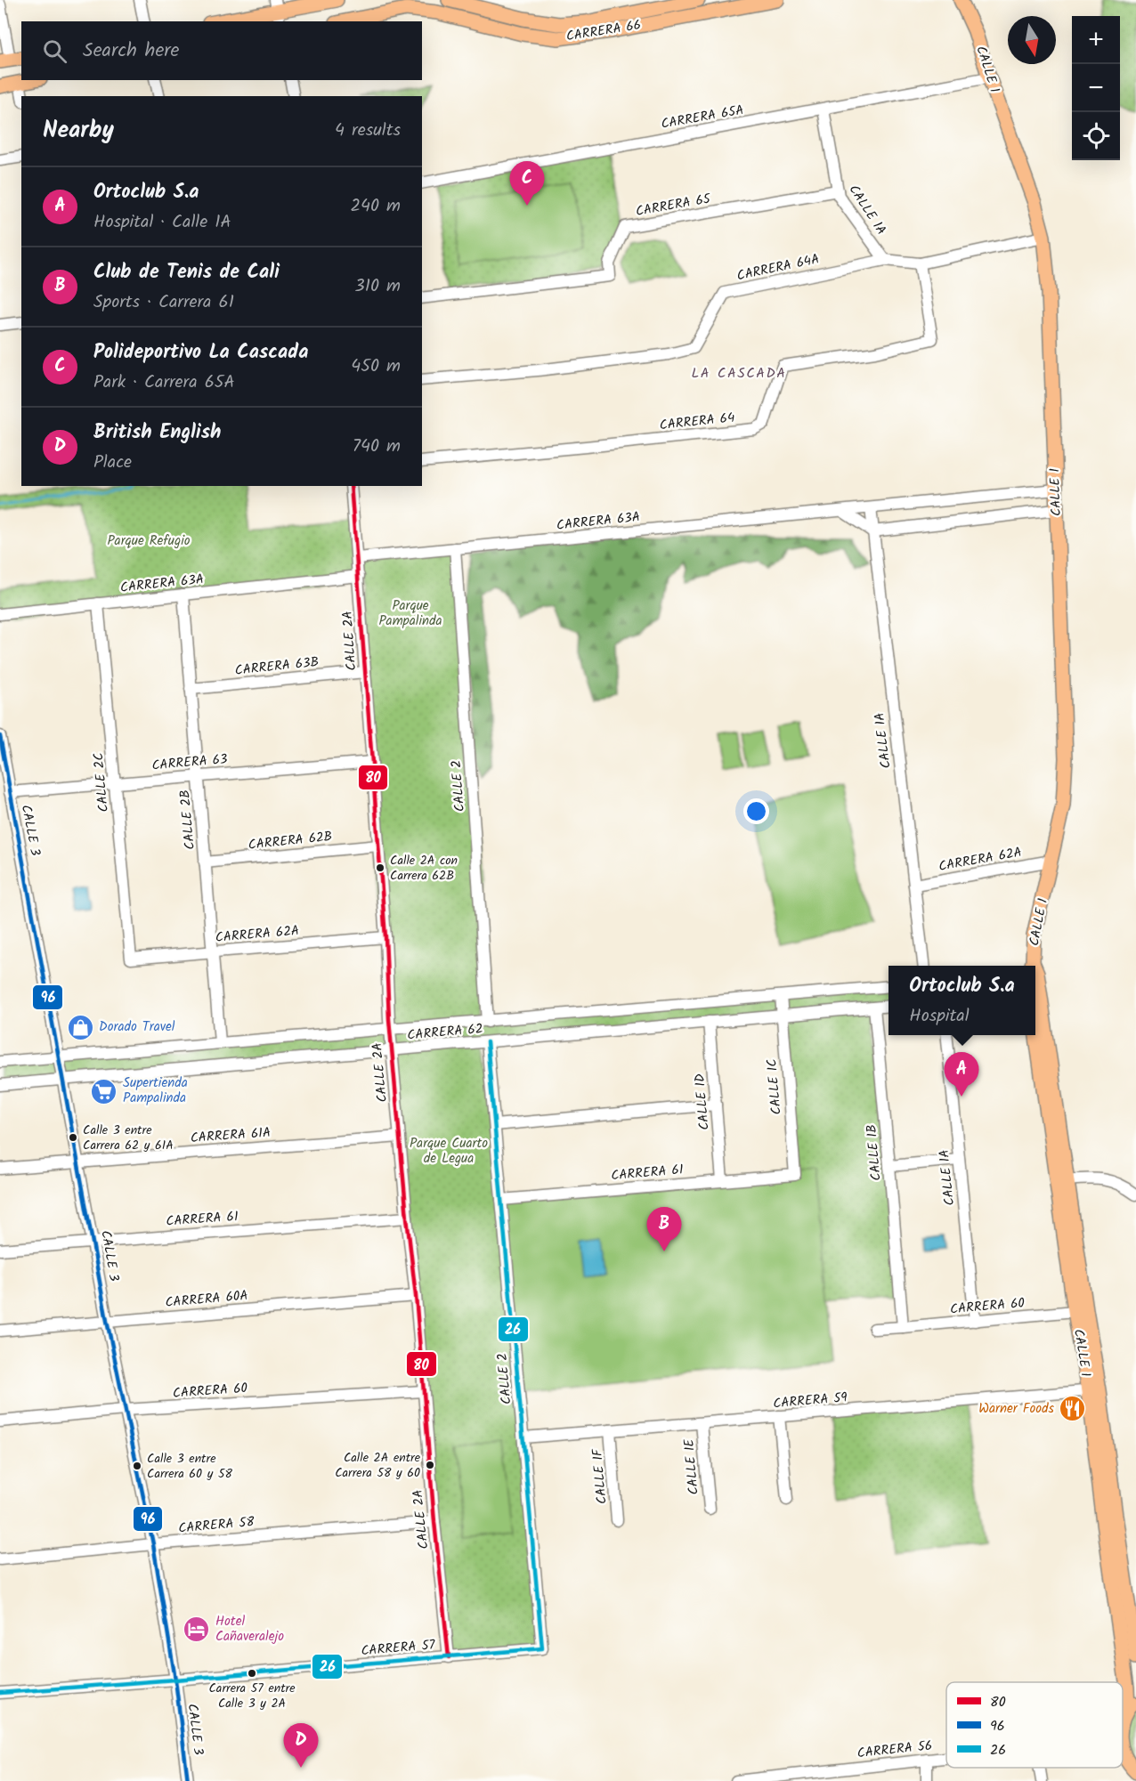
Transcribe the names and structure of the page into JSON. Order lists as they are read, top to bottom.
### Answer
{
  "streets": {
    "main road": ["CARRERA 66", "CALLE 1"],
    "street": [
      "CARRERA 65A",
      "CARRERA 65",
      "CALLE 1A",
      "CARRERA 64A",
      "CARRERA 64",
      "CARRERA 63A",
      "CALLE 2A",
      "CARRERA 63B",
      "CARRERA 63",
      "CALLE 2C",
      "CALLE 2",
      "CALLE 2B",
      "CALLE 3",
      "CARRERA 62B",
      "CARRERA 62A",
      "CARRERA 62",
      "CALLE 1C",
      "CALLE 1D",
      "CARRERA 61A",
      "CALLE 1B",
      "CARRERA 61",
      "CARRERA 60A",
      "CARRERA 60",
      "CARRERA 59",
      "CALLE 1E",
      "CALLE 1F",
      "CARRERA 58",
      "CARRERA 57",
      "CARRERA 56"
    ]
  },
  "crossings": [
    ["CALLE 1", "CARRERA 65A"],
    ["CALLE 1", "CARRERA 64A"],
    ["CALLE 1", "CARRERA 63A"],
    ["CALLE 1", "CARRERA 62A"],
    ["CALLE 1", "CARRERA 60"],
    ["CALLE 1", "CARRERA 59"],
    ["CARRERA 65A", "CALLE 1A"],
    ["CARRERA 65", "CALLE 1A"],
    ["CALLE 1A", "CARRERA 64A"],
    ["CALLE 1A", "CARRERA 63A"],
    ["CALLE 1A", "CARRERA 62A"],
    ["CALLE 1A", "CARRERA 60"],
    ["CARRERA 64A", "CARRERA 64"],
    ["CARRERA 63A", "CALLE 2A"],
    ["CARRERA 63A", "CALLE 2C"],
    ["CARRERA 63A", "CALLE 2"],
    ["CARRERA 63A", "CALLE 2B"],
    ["CALLE 2A", "CARRERA 63B"],
    ["CALLE 2A", "CARRERA 63"],
    ["CALLE 2A", "CARRERA 62B"],
    ["CALLE 2A", "CARRERA 62A"],
    ["CALLE 2A", "CARRERA 62"],
    ["CALLE 2A", "CARRERA 61A"],
    ["CALLE 2A", "CARRERA 61"],
    ["CALLE 2A", "CARRERA 60A"],
    ["CALLE 2A", "CARRERA 60"],
    ["CALLE 2A", "CARRERA 58"],
    ["CALLE 2A", "CARRERA 57"],
    ["CARRERA 63B", "CALLE 2B"],
    ["CARRERA 63", "CALLE 2C"],
    ["CARRERA 63", "CALLE 2B"],
    ["CARRERA 63", "CALLE 3"],
    ["CALLE 2C", "CARRERA 62A"],
    ["CALLE 2", "CARRERA 62"],
    ["CALLE 2", "CARRERA 61"],
    ["CALLE 2", "CARRERA 59"],
    ["CALLE 2", "CARRERA 57"],
    ["CALLE 2B", "CARRERA 62B"],
    ["CALLE 2B", "CARRERA 62A"],
    ["CALLE 2B", "CARRERA 62"],
    ["CALLE 3", "CARRERA 62"],
    ["CALLE 3", "CARRERA 61A"],
    ["CALLE 3", "CARRERA 61"],
    ["CALLE 3", "CARRERA 60A"],
    ["CALLE 3", "CARRERA 60"],
    ["CALLE 3", "CARRERA 58"],
    ["CALLE 3", "CARRERA 57"],
    ["CARRERA 62", "CALLE 1C"],
    ["CARRERA 62", "CALLE 1D"],
    ["CARRERA 62", "CALLE 1B"],
    ["CALLE 1C", "CARRERA 61"],
    ["CALLE 1D", "CARRERA 61"],
    ["CALLE 1B", "CARRERA 60"],
    ["CARRERA 59", "CALLE 1E"],
    ["CARRERA 59", "CALLE 1F"]
  ],
  "districts": ["LA CASCADA"],
  "parks": ["Parque Refugio", "Parque Pampalinda", "Parque Cuarto de Legua"],
  "places": {
    "other": [
      "Calle 2A con Carrera 62B",
      "Calle 3 entre Carrera 62 y 61A",
      "Calle 2A entre Carrera 58 y 60",
      "Calle 3 entre Carrera 60 y 58",
      "Carrera 57 entre Calle 3 y 2A"
    ],
    "shop": ["Dorado Travel"],
    "supermarket": ["Supertienda Pampalinda"],
    "restaurant": ["Warner Foods"],
    "hotel": ["Hotel Cañaveralejo"]
  },
  "lines": ["transit line 80", "transit line 96", "transit line 26"],
  "legend": ["80", "96", "26"],
  "north": "bottom",
  "page": {
    "map_buttons": ["+", "−"],
    "search": "Search here",
    "heading": ["Nearby", "4 results"],
    "pins": [
      "C",
      "A",
      "B",
      "D"
    ],
    "list": [
      {
        "mark": "A",
        "name": "Ortoclub S.a",
        "note": "Hospital · Calle 1A",
        "value": "240 m"
      },
      {
        "mark": "B",
        "name": "Club de Tenis de Cali",
        "note": "Sports · Carrera 61",
        "value": "310 m"
      },
      {
        "mark": "C",
        "name": "Polideportivo La Cascada",
        "note": "Park · Carrera 65A",
        "value": "450 m"
      },
      {
        "mark": "D",
        "name": "British English",
        "note": "Place",
        "value": "740 m"
      }
    ],
    "popup": ["Ortoclub S.a", "Hospital"]
  }
}
